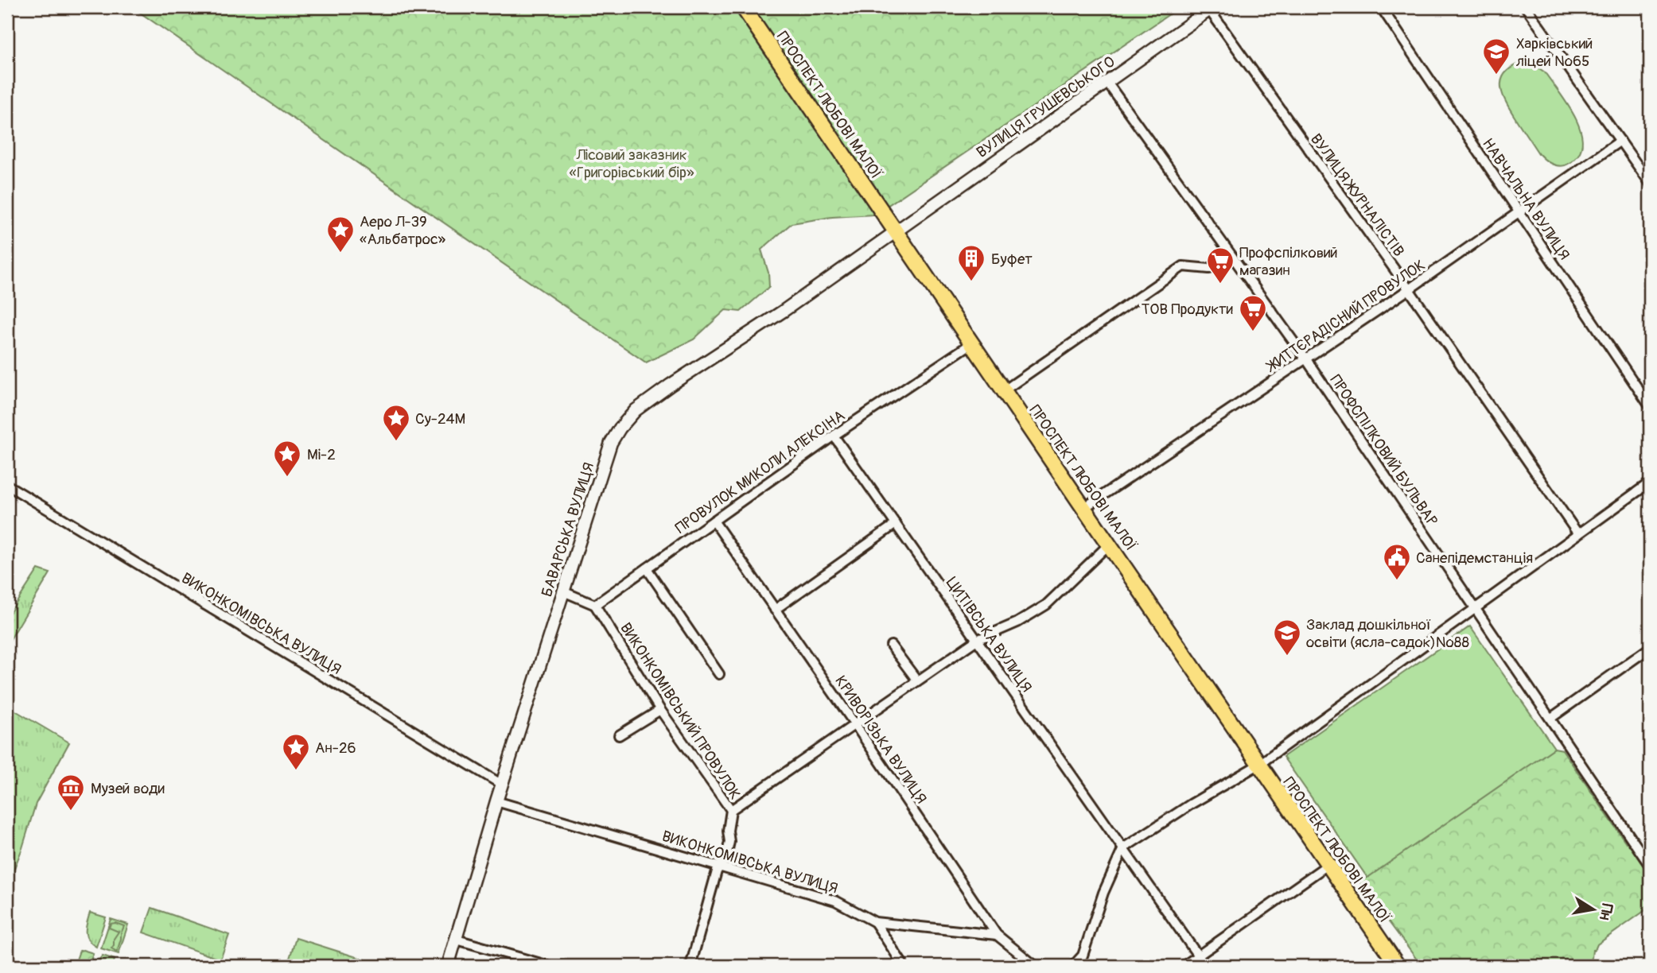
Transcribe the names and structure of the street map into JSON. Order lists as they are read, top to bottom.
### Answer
{
  "streets": {
    "main road": ["ПРОСПЕКТ ЛЮБОВІ МАЛОЇ"],
    "street": [
      "ВУЛИЦЯ ГРУШЕВСЬКОГО",
      "ВУЛИЦЯ ЖУРНАЛІСТІВ",
      "НАВЧАЛЬНА ВУЛИЦЯ",
      "ЖИТТЄРАДІСНИЙ ПРОВУЛОК",
      "ПРОФСПІЛКОВИЙ БУЛЬВАР",
      "ПРОВУЛОК МИКОЛИ АЛЕКСІНА",
      "БАВАРСЬКА ВУЛИЦЯ",
      "ВИКОНКОМІВСЬКА ВУЛИЦЯ",
      "ЦИТІВСЬКА ВУЛИЦЯ",
      "ВИКОНКОМІВСЬКИЙ ПРОВУЛОК",
      "КРИВОРІЗЬКА ВУЛИЦЯ"
    ]
  },
  "crossings": [
    ["ПРОСПЕКТ ЛЮБОВІ МАЛОЇ", "ВУЛИЦЯ ГРУШЕВСЬКОГО"],
    ["ПРОСПЕКТ ЛЮБОВІ МАЛОЇ", "ЖИТТЄРАДІСНИЙ ПРОВУЛОК"],
    ["ПРОСПЕКТ ЛЮБОВІ МАЛОЇ", "ПРОВУЛОК МИКОЛИ АЛЕКСІНА"],
    ["ПРОСПЕКТ ЛЮБОВІ МАЛОЇ", "БАВАРСЬКА ВУЛИЦЯ"],
    ["ВУЛИЦЯ ГРУШЕВСЬКОГО", "ВУЛИЦЯ ЖУРНАЛІСТІВ"],
    ["ВУЛИЦЯ ГРУШЕВСЬКОГО", "ПРОФСПІЛКОВИЙ БУЛЬВАР"],
    ["ВУЛИЦЯ ГРУШЕВСЬКОГО", "БАВАРСЬКА ВУЛИЦЯ"],
    ["ВУЛИЦЯ ЖУРНАЛІСТІВ", "ЖИТТЄРАДІСНИЙ ПРОВУЛОК"],
    ["НАВЧАЛЬНА ВУЛИЦЯ", "ЖИТТЄРАДІСНИЙ ПРОВУЛОК"],
    ["ЖИТТЄРАДІСНИЙ ПРОВУЛОК", "ПРОФСПІЛКОВИЙ БУЛЬВАР"],
    ["ПРОВУЛОК МИКОЛИ АЛЕКСІНА", "ЦИТІВСЬКА ВУЛИЦЯ"],
    ["ПРОВУЛОК МИКОЛИ АЛЕКСІНА", "ВИКОНКОМІВСЬКИЙ ПРОВУЛОК"],
    ["ПРОВУЛОК МИКОЛИ АЛЕКСІНА", "КРИВОРІЗЬКА ВУЛИЦЯ"],
    ["БАВАРСЬКА ВУЛИЦЯ", "ВИКОНКОМІВСЬКА ВУЛИЦЯ"],
    ["ВИКОНКОМІВСЬКА ВУЛИЦЯ", "ВИКОНКОМІВСЬКИЙ ПРОВУЛОК"],
    ["ВИКОНКОМІВСЬКА ВУЛИЦЯ", "КРИВОРІЗЬКА ВУЛИЦЯ"]
  ],
  "parks": ["Лісовий заказник «Григорівський бір»"],
  "places": {
    "school or university": ["Харківський ліцей №65", "Заклад дошкільної освіти (ясла-садок)№88"],
    "place": [
      "Аеро Л-39 «Альбатрос»",
      "Су-24М",
      "Мі-2",
      "Ан-26"
    ],
    "building": ["Буфет"],
    "supermarket": ["Профспілковий магазин", "ТОВ Продукти"],
    "public building": ["Санепідемстанція"],
    "museum": ["Музей води"]
  },
  "north": "right"
}
